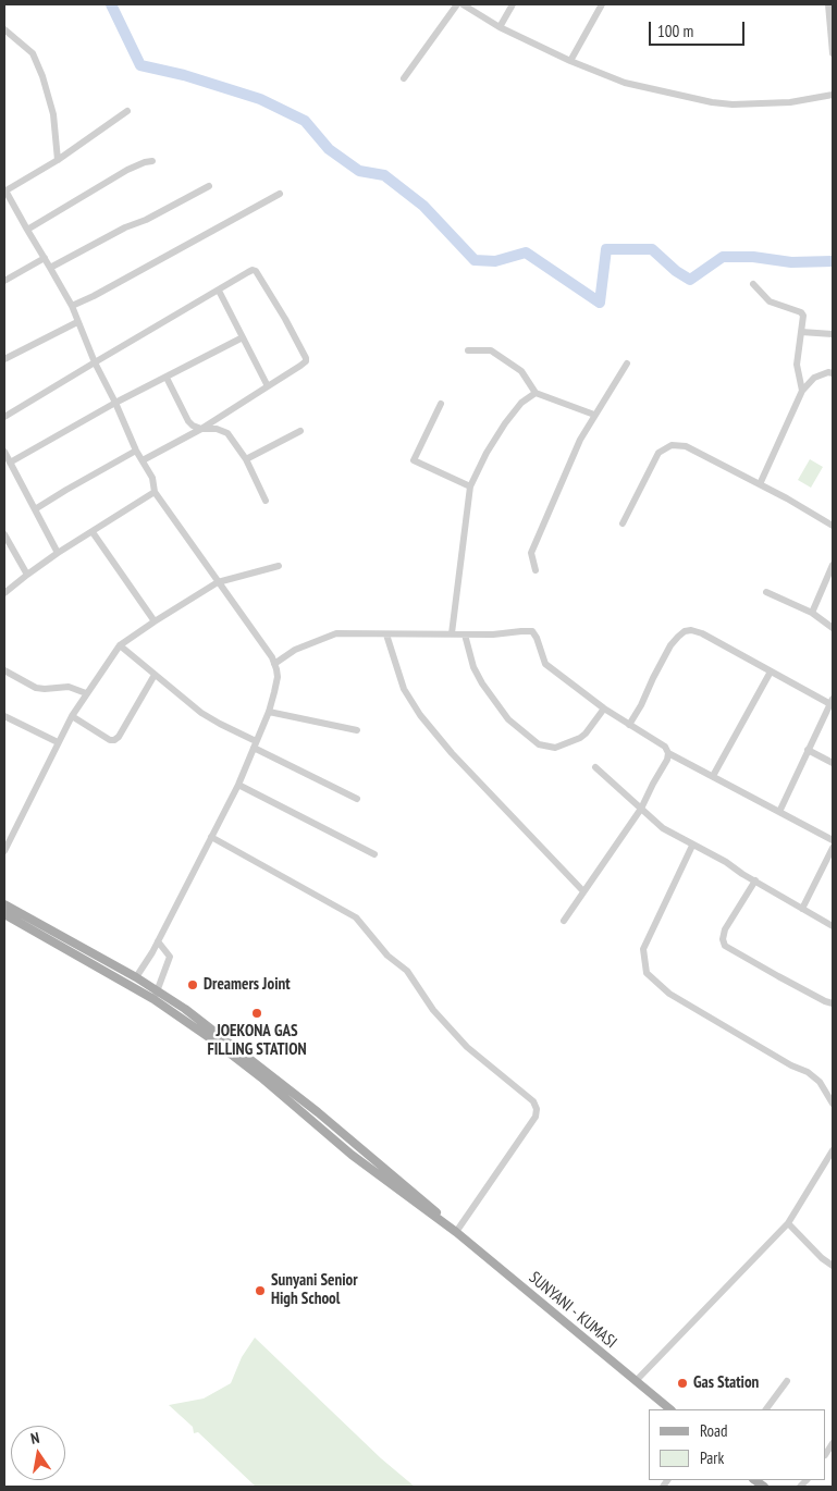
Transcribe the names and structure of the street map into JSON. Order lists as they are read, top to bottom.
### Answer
{
  "streets": {
    "main road": ["SUNYANI - KUMASI"]
  },
  "places": [
    "Dreamers Joint",
    "JOEKONA GAS FILLING STATION",
    "Sunyani Senior High School",
    "Gas Station"
  ],
  "legend": ["Road", "Park"],
  "scale_bar": "100 m",
  "north": "top"
}
